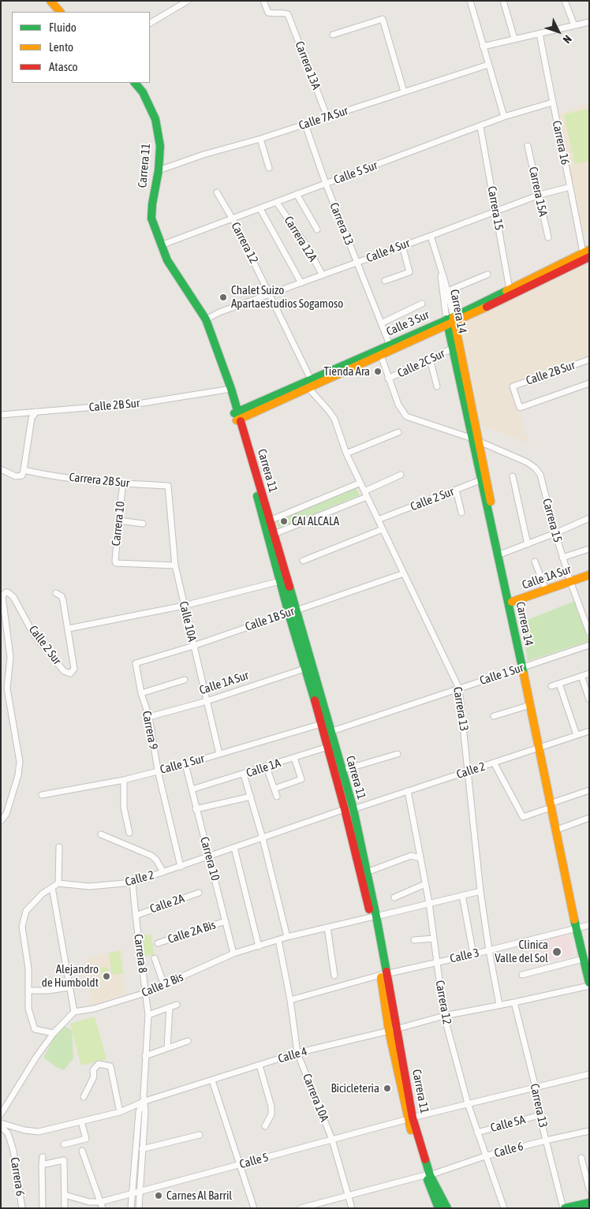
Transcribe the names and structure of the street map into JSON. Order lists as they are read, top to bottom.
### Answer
{
  "streets": {
    "street": [
      "Carrera 13A",
      "Calle 7A Sur",
      "Carrera 16",
      "Carrera 11",
      "Calle 5 Sur",
      "Carrera 15A",
      "Carrera 15",
      "Carrera 13",
      "Carrera 12A",
      "Carrera 12",
      "Calle 4 Sur",
      "Carrera 14",
      "Calle 3 Sur",
      "Calle 2C Sur",
      "Calle 2B Sur",
      "Carrera 2B Sur",
      "Calle 2 Sur",
      "Carrera 10",
      "Calle 1A Sur",
      "Calle 1B Sur",
      "Calle 10A",
      "Calle 1 Sur",
      "Carrera 9",
      "Calle 1A",
      "Calle 2",
      "Calle 2A",
      "Calle 2A Bis",
      "Carrera 8",
      "Calle 3",
      "Calle 2 Bis",
      "Calle 4",
      "Carrera 10A",
      "Calle 5A",
      "Calle 6",
      "Calle 5",
      "Carrera 6"
    ]
  },
  "crossings": [
    ["Carrera 13A", "Calle 7A Sur"],
    ["Calle 7A Sur", "Carrera 11"],
    ["Calle 7A Sur", "Carrera 13"],
    ["Carrera 16", "Calle 5 Sur"],
    ["Carrera 16", "Calle 4 Sur"],
    ["Carrera 16", "Calle 3 Sur"],
    ["Carrera 11", "Calle 5 Sur"],
    ["Carrera 11", "Calle 4 Sur"],
    ["Carrera 11", "Calle 3 Sur"],
    ["Carrera 11", "Calle 2B Sur"],
    ["Carrera 11", "Calle 1A Sur"],
    ["Carrera 11", "Calle 1B Sur"],
    ["Carrera 11", "Calle 1 Sur"],
    ["Carrera 11", "Calle 1A"],
    ["Carrera 11", "Calle 2"],
    ["Carrera 11", "Calle 3"],
    ["Carrera 11", "Calle 2 Bis"],
    ["Carrera 11", "Calle 4"],
    ["Carrera 11", "Calle 6"],
    ["Carrera 11", "Calle 5"],
    ["Calle 5 Sur", "Carrera 15"],
    ["Calle 5 Sur", "Carrera 13"],
    ["Calle 5 Sur", "Carrera 12A"],
    ["Calle 5 Sur", "Carrera 12"],
    ["Carrera 15A", "Calle 4 Sur"],
    ["Carrera 15", "Calle 4 Sur"],
    ["Carrera 15", "Carrera 14"],
    ["Carrera 15", "Calle 3 Sur"],
    ["Carrera 15", "Calle 2C Sur"],
    ["Carrera 15", "Calle 1A Sur"],
    ["Carrera 13", "Calle 4 Sur"],
    ["Carrera 13", "Calle 3 Sur"],
    ["Carrera 13", "Calle 2 Sur"],
    ["Carrera 13", "Calle 1B Sur"],
    ["Carrera 13", "Calle 1 Sur"],
    ["Carrera 13", "Calle 2"],
    ["Carrera 13", "Calle 3"],
    ["Carrera 13", "Calle 2 Bis"],
    ["Carrera 13", "Calle 4"],
    ["Carrera 13", "Calle 5A"],
    ["Carrera 13", "Calle 6"],
    ["Carrera 13", "Calle 5"],
    ["Carrera 12A", "Calle 4 Sur"],
    ["Carrera 12", "Calle 4 Sur"],
    ["Carrera 12", "Calle 2"],
    ["Carrera 12", "Calle 3"],
    ["Carrera 12", "Calle 2 Bis"],
    ["Carrera 12", "Calle 4"],
    ["Carrera 12", "Calle 5A"],
    ["Carrera 12", "Calle 6"],
    ["Carrera 12", "Calle 5"],
    ["Calle 4 Sur", "Carrera 14"],
    ["Carrera 14", "Calle 3 Sur"],
    ["Carrera 14", "Calle 2C Sur"],
    ["Carrera 14", "Calle 2 Sur"],
    ["Carrera 14", "Calle 1A Sur"],
    ["Carrera 14", "Calle 1 Sur"],
    ["Carrera 14", "Calle 2"],
    ["Carrera 14", "Calle 3"],
    ["Carrera 2B Sur", "Carrera 10"],
    ["Carrera 2B Sur", "Calle 10A"],
    ["Carrera 10", "Calle 10A"],
    ["Carrera 10", "Calle 1 Sur"],
    ["Carrera 10", "Calle 1A"],
    ["Carrera 10", "Calle 2"],
    ["Carrera 10", "Calle 2A Bis"],
    ["Carrera 10", "Calle 2 Bis"],
    ["Calle 1A Sur", "Calle 10A"],
    ["Calle 1A Sur", "Carrera 9"],
    ["Calle 1B Sur", "Calle 10A"],
    ["Calle 1B Sur", "Carrera 9"],
    ["Calle 10A", "Calle 1 Sur"],
    ["Calle 1 Sur", "Carrera 9"],
    ["Carrera 9", "Calle 2"],
    ["Calle 2", "Carrera 8"],
    ["Calle 2A", "Carrera 8"],
    ["Carrera 8", "Calle 2 Bis"],
    ["Carrera 8", "Calle 4"],
    ["Carrera 8", "Calle 5"],
    ["Calle 3", "Carrera 10A"],
    ["Calle 2 Bis", "Carrera 10A"],
    ["Calle 4", "Carrera 10A"],
    ["Carrera 10A", "Calle 6"],
    ["Carrera 10A", "Calle 5"]
  ],
  "places": [
    "Chalet Suizo Apartaestudios Sogamoso",
    "Tienda Ara",
    "CAI ALCALA",
    "Clinica Valle del Sol",
    "Alejandro de Humboldt",
    "Bicicleteria",
    "Carnes Al Barril"
  ],
  "legend": ["Fluido", "Lento", "Atasco"],
  "north": "bottom right"
}
